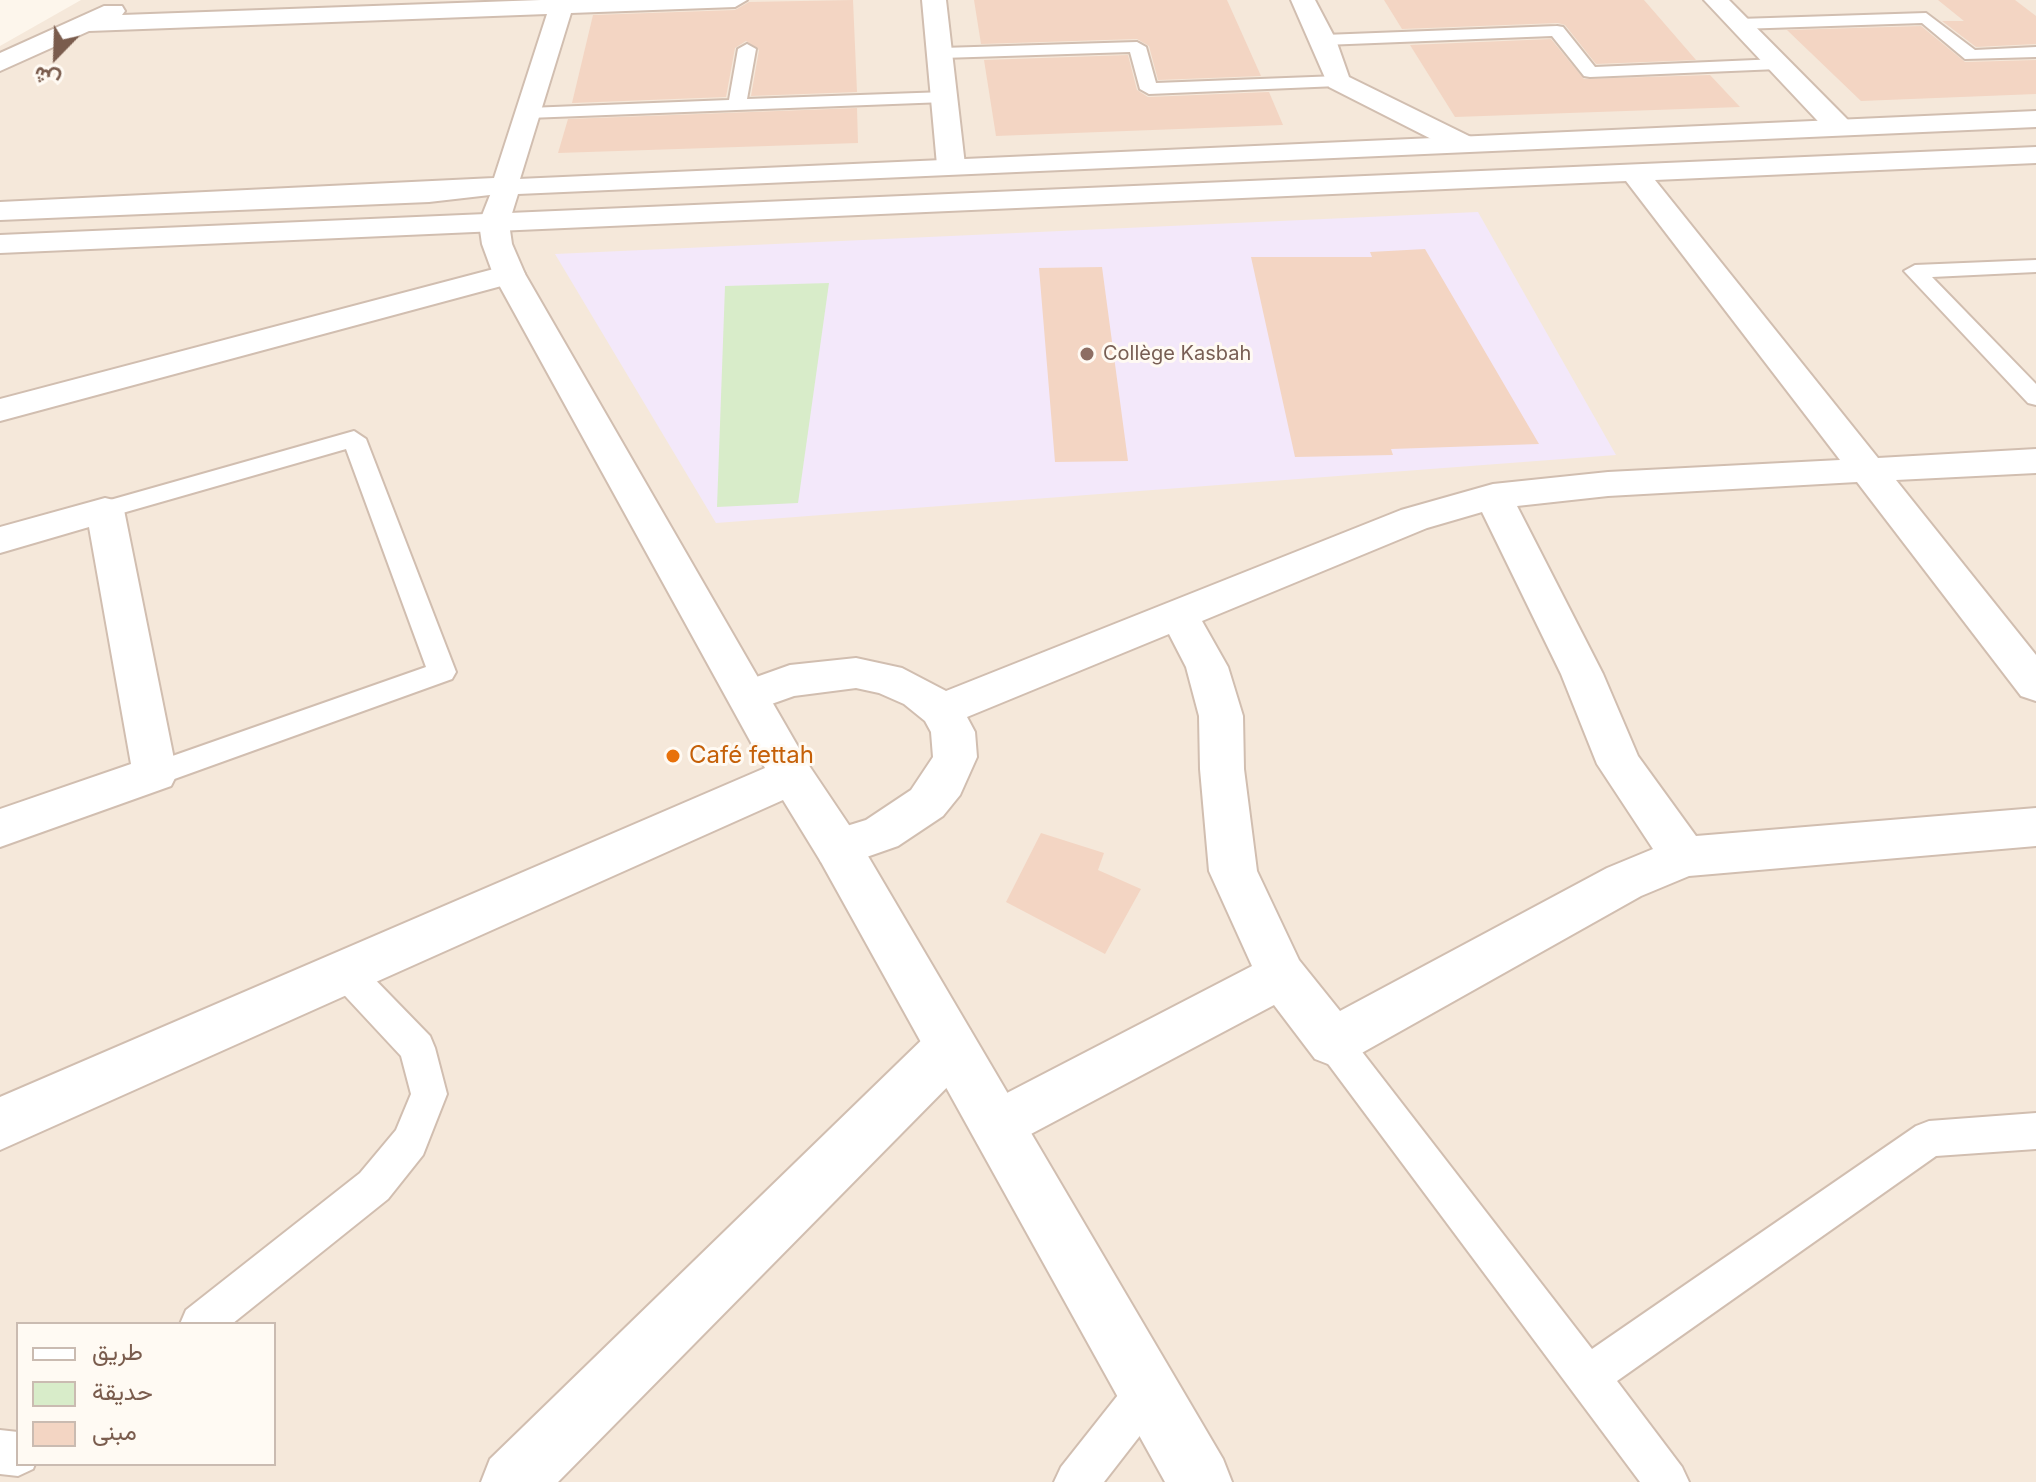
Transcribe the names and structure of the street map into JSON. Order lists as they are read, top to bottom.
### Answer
{
  "places": ["Collège Kasbah", "Café fettah"],
  "legend": ["طريق", "حديقة", "مبنى"],
  "north": "bottom left"
}
